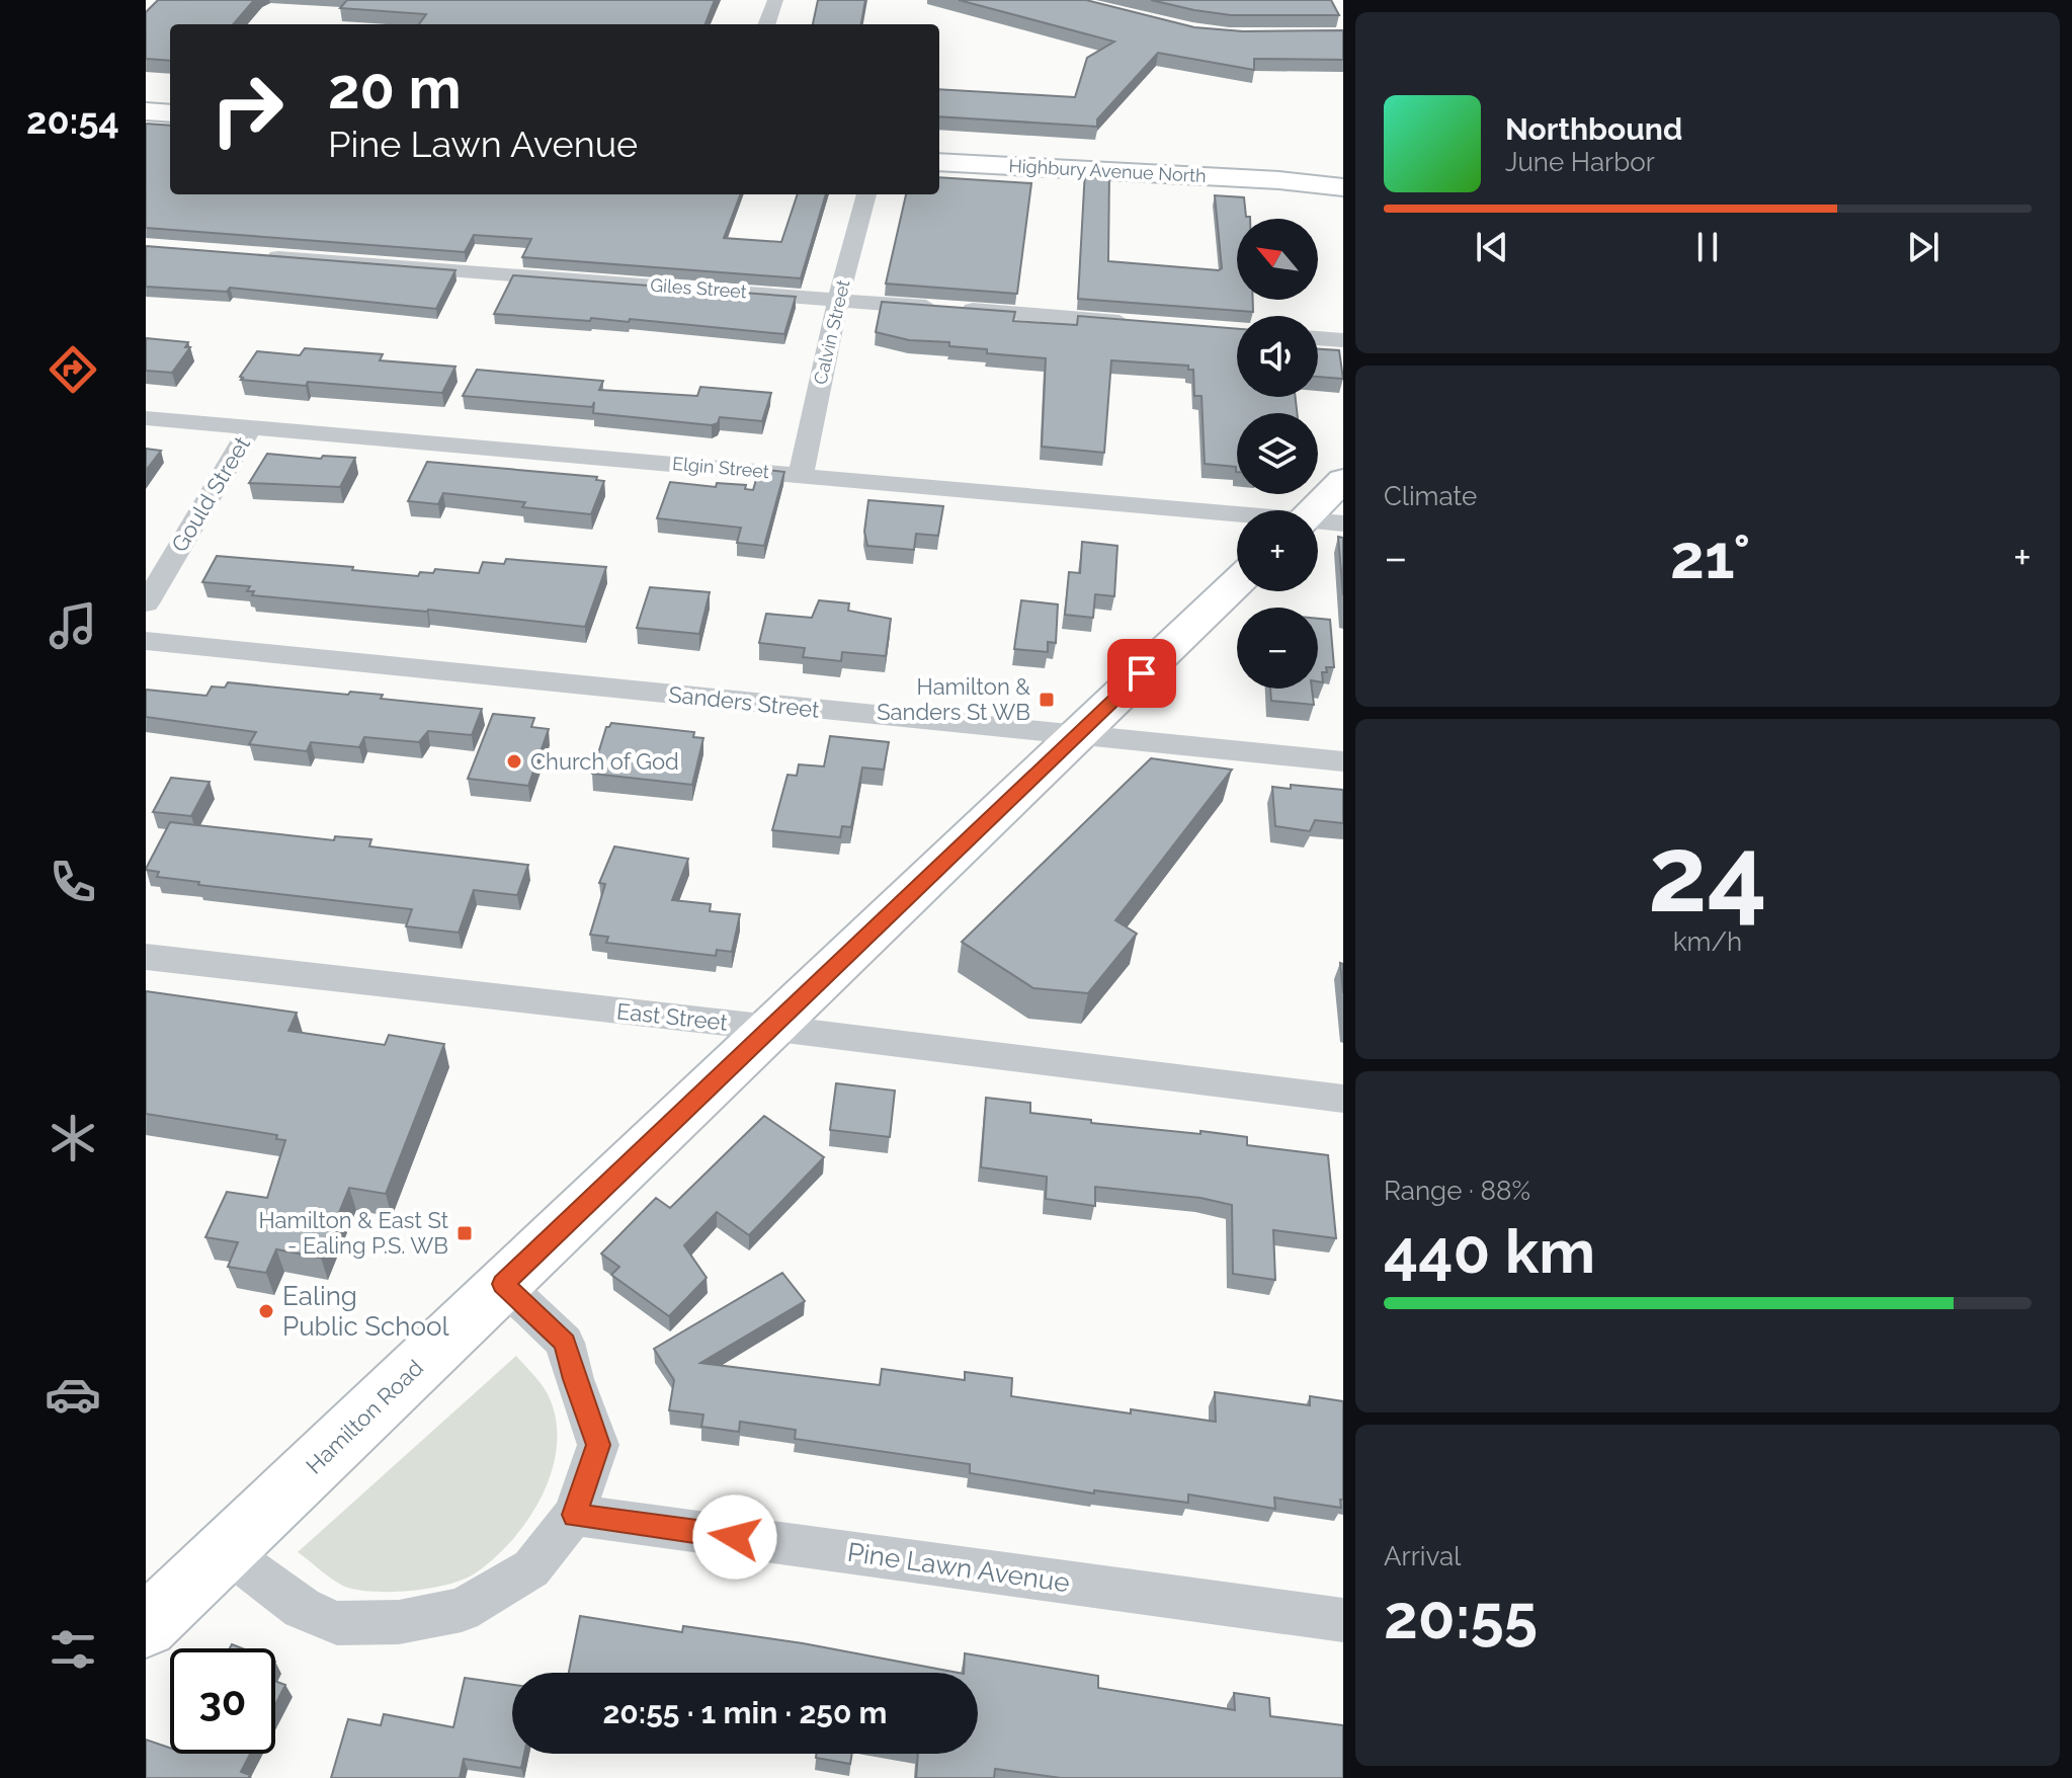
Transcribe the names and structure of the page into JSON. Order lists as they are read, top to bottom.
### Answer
{
  "streets": {
    "main road": ["Highbury Avenue North", "Hamilton Road"],
    "street": [
      "Giles Street",
      "Calvin Street",
      "Elgin Street",
      "Gould Street",
      "Sanders Street",
      "East Street",
      "Pine Lawn Avenue"
    ]
  },
  "crossings": [
    ["Giles Street", "Calvin Street"],
    ["Calvin Street", "Elgin Street"],
    ["Elgin Street", "Gould Street"],
    ["Sanders Street", "Hamilton Road"],
    ["East Street", "Hamilton Road"]
  ],
  "places": {
    "transit": ["Hamilton & Sanders St WB", "Hamilton & East St - Ealing P.S. WB"],
    "other": ["Church of God", "Ealing Public School"]
  },
  "north": "top left",
  "page": {
    "tabs": "20:54",
    "turn": ["20 m", "Pine Lawn Avenue"],
    "song": ["Northbound", "June Harbor"],
    "map_buttons": ["+", "−"],
    "tile": [
      "Climate",
      ["24", "km/h"],
      ["Range · 88%", "440 km"],
      ["Arrival", "20:55"]
    ],
    "heat": ["−", "21°", "+"],
    "limit": "30",
    "trip": "20:55 · 1 min · 250 m"
  }
}
